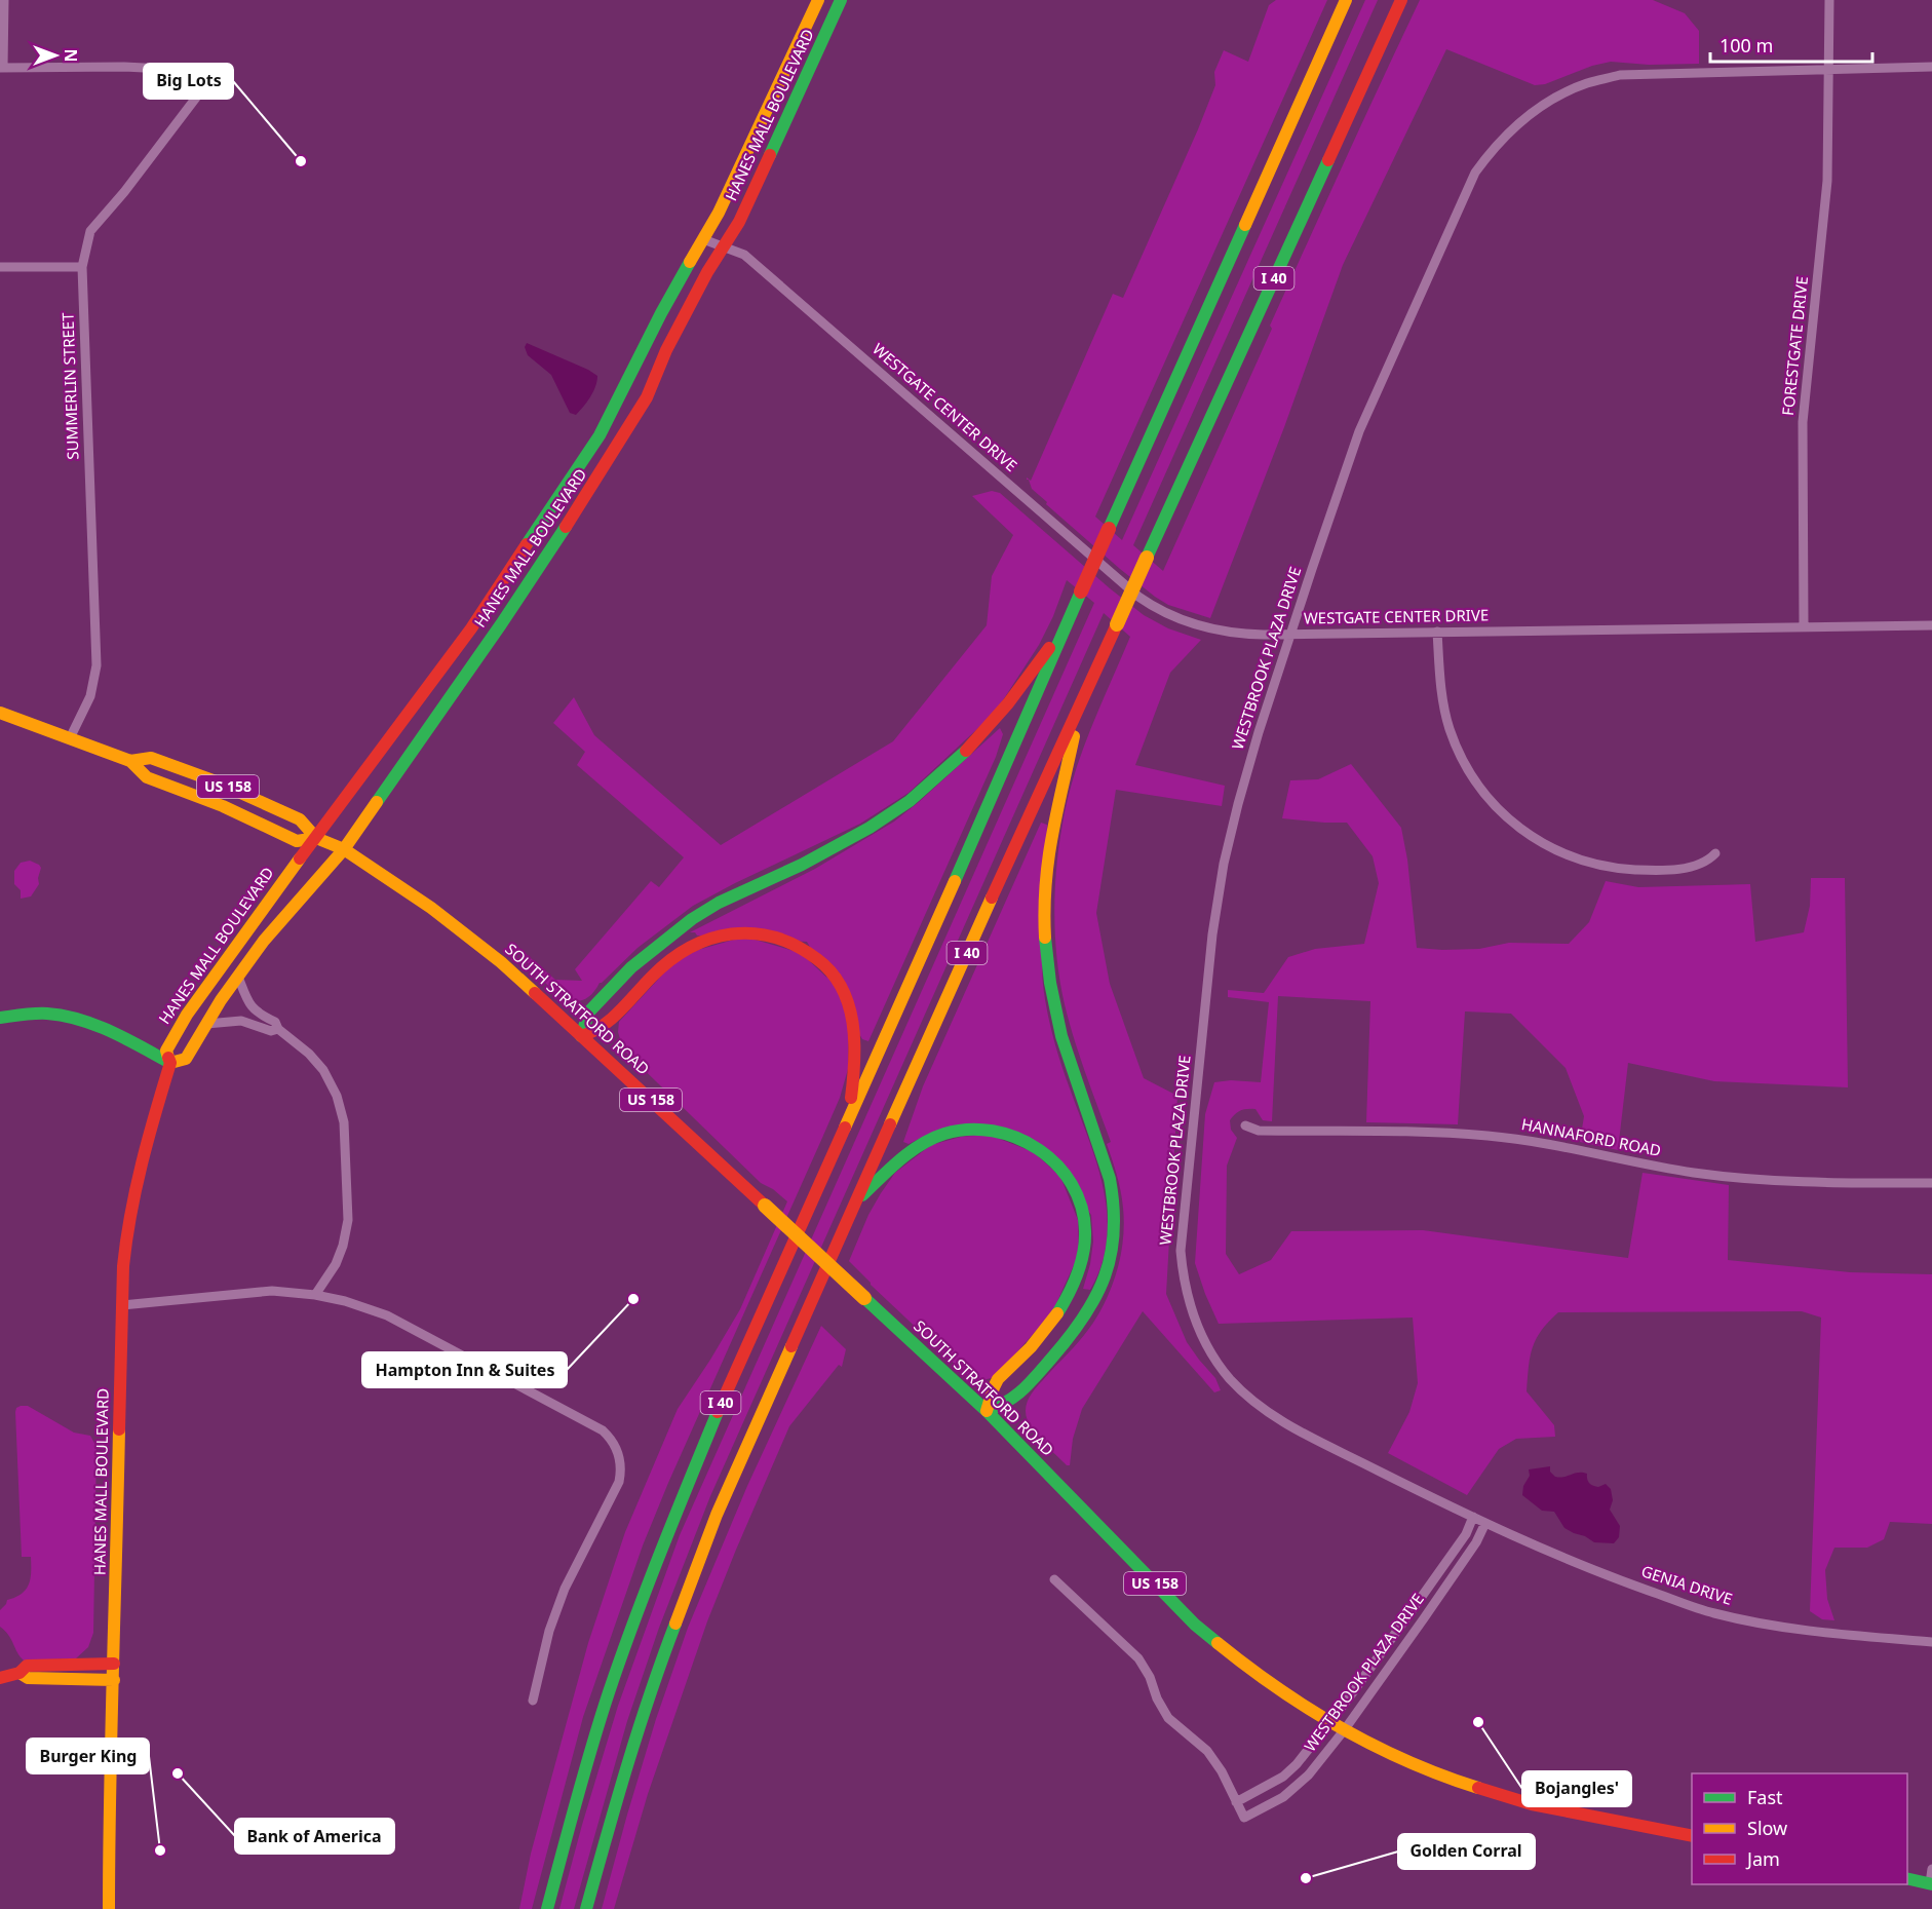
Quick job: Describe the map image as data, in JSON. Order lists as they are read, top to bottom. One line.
{"streets":{"main road":["HANES MALL BOULEVARD","I 40","US 158","SOUTH STRATFORD ROAD"],"street":["FORESTGATE DRIVE","SUMMERLIN STREET","WESTGATE CENTER DRIVE","WESTBROOK PLAZA DRIVE","HANNAFORD ROAD","GENIA DRIVE"]},"crossings":[["HANES MALL BOULEVARD","WESTGATE CENTER DRIVE"],["HANES MALL BOULEVARD","SOUTH STRATFORD ROAD"],["FORESTGATE DRIVE","WESTGATE CENTER DRIVE"],["FORESTGATE DRIVE","WESTBROOK PLAZA DRIVE"],["SUMMERLIN STREET","SOUTH STRATFORD ROAD"],["WESTGATE CENTER DRIVE","WESTBROOK PLAZA DRIVE"],["WESTBROOK PLAZA DRIVE","SOUTH STRATFORD ROAD"],["WESTBROOK PLAZA DRIVE","GENIA DRIVE"]],"places":["Big Lots","Hampton Inn & Suites","Bojangles'","Bank of America","Burger King","Golden Corral"],"legend":["Fast","Slow","Jam"],"scale_bar":"100 m","north":"right"}
